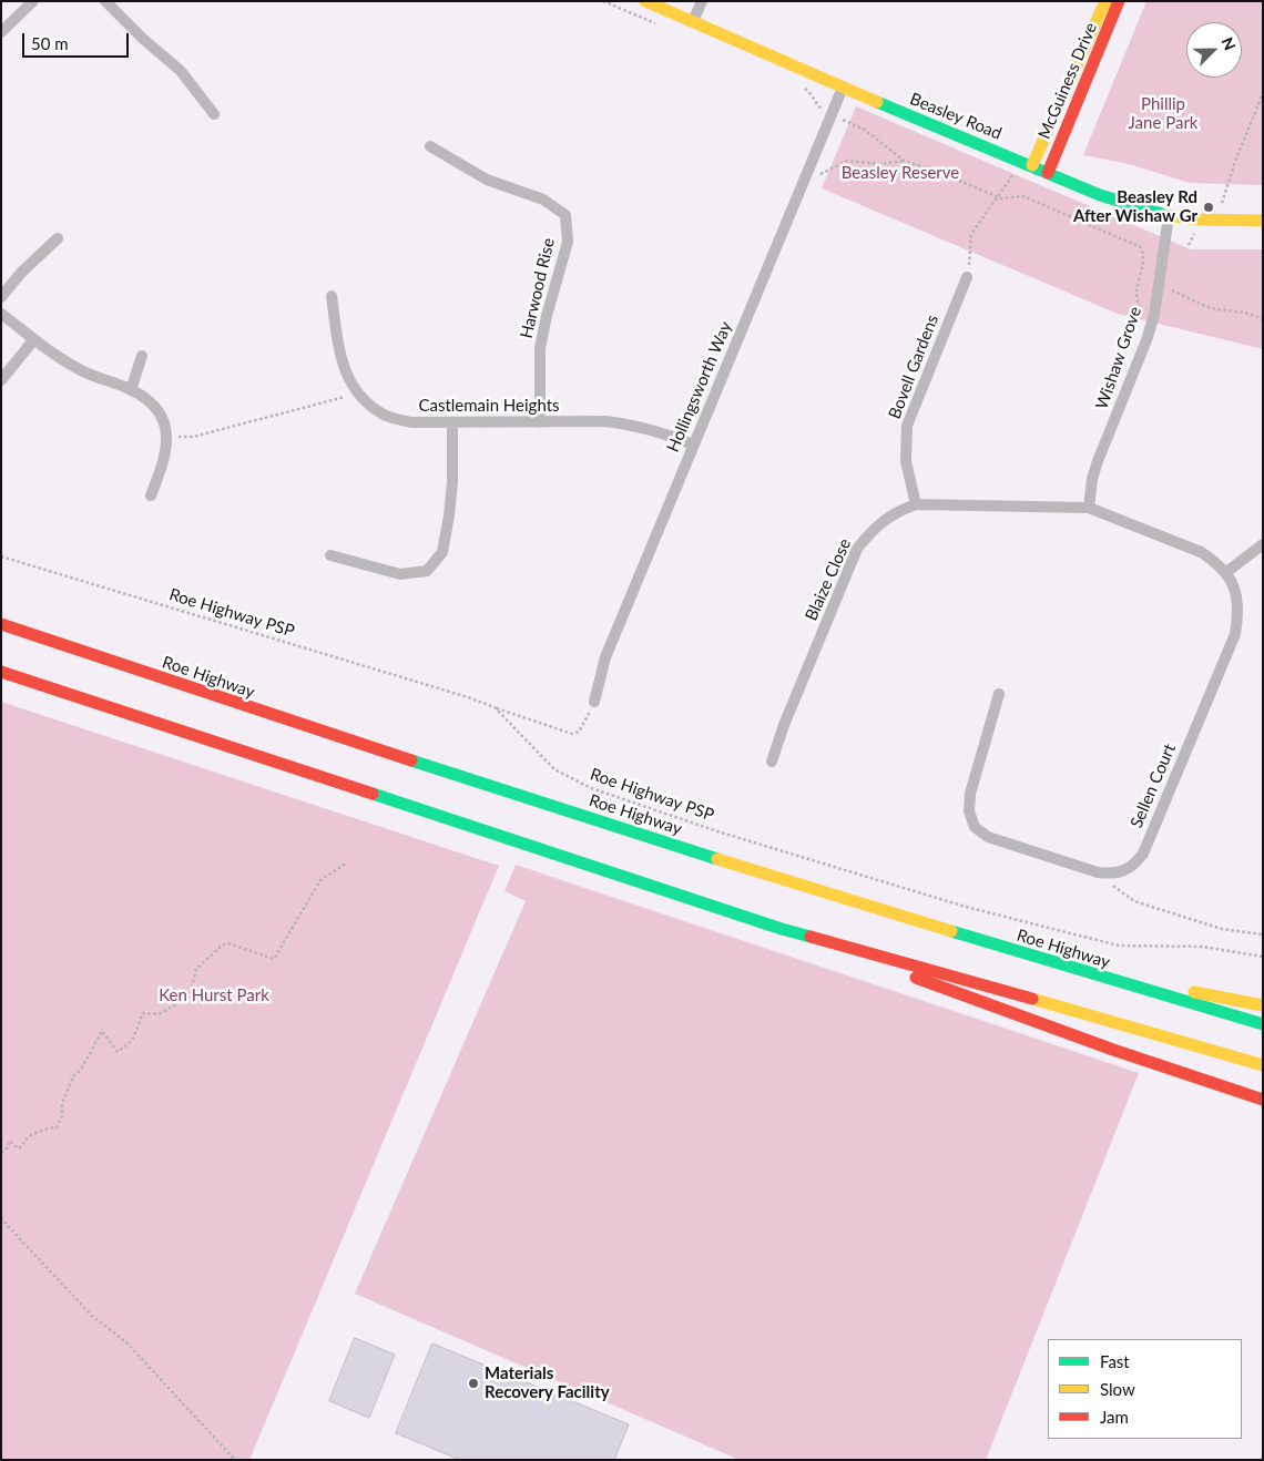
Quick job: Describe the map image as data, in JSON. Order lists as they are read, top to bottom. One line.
{"streets":{"main road":["McGuiness Drive","Beasley Road","Roe Highway"],"street":["Harwood Rise","Wishaw Grove","Bovell Gardens","Hollingsworth Way","Castlemain Heights","Blaize Close","Sellen Court"],"path":["Roe Highway PSP"]},"crossings":[["McGuiness Drive","Beasley Road"],["Beasley Road","Wishaw Grove"],["Beasley Road","Hollingsworth Way"],["Harwood Rise","Castlemain Heights"],["Wishaw Grove","Blaize Close"],["Wishaw Grove","Sellen Court"],["Bovell Gardens","Blaize Close"],["Hollingsworth Way","Castlemain Heights"],["Blaize Close","Sellen Court"]],"parks":["Phillip Jane Park","Beasley Reserve","Ken Hurst Park"],"places":["Beasley Rd After Wishaw Gr","Materials Recovery Facility"],"legend":["Fast","Slow","Jam"],"scale_bar":"50 m","north":"top right"}
